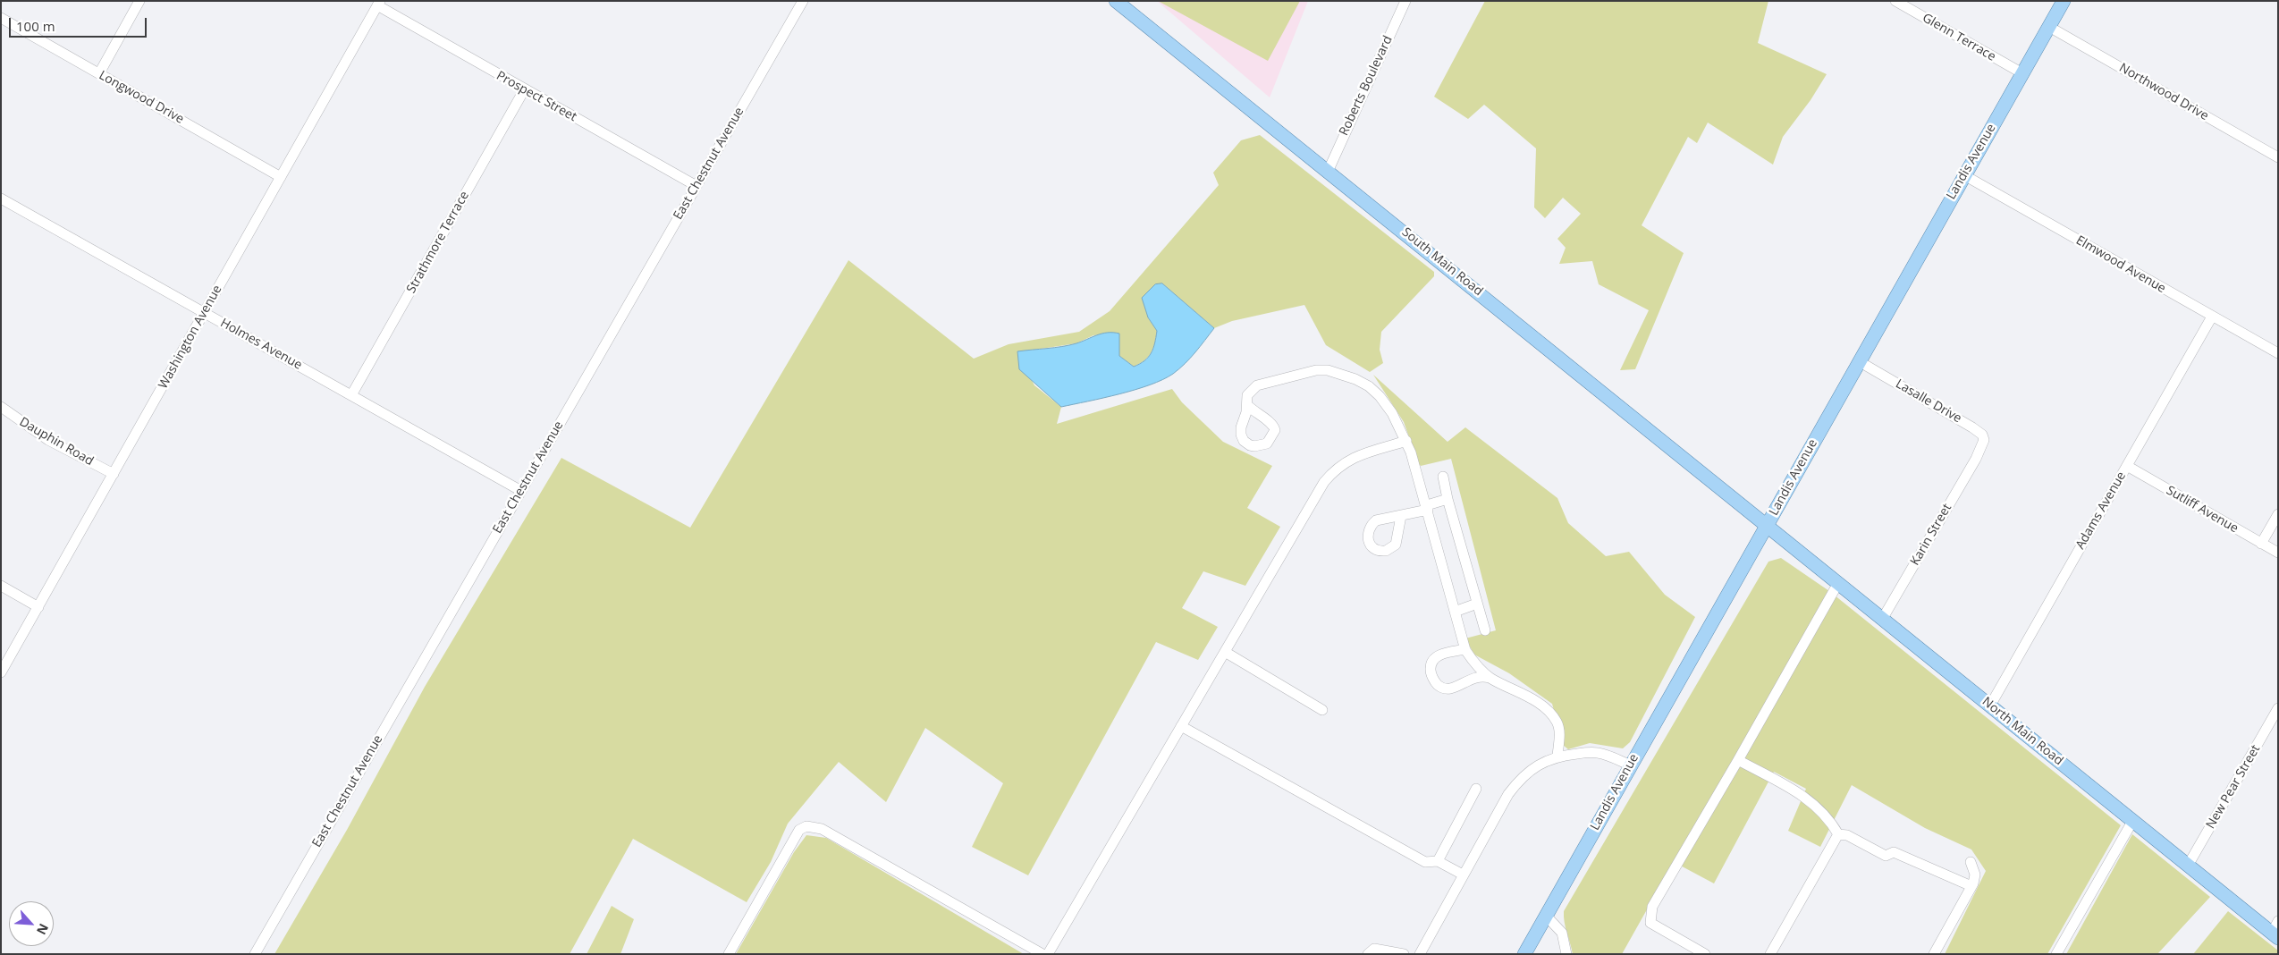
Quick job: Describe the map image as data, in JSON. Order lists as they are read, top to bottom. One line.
{"streets":{"main road":["Landis Avenue","South Main Road","North Main Road"],"street":["Glenn Terrace","Roberts Boulevard","Northwood Drive","Prospect Street","Longwood Drive","East Chestnut Avenue","Strathmore Terrace","Elmwood Avenue","Washington Avenue","Holmes Avenue","Lasalle Drive","Dauphin Road","Sutliff Avenue","Adams Avenue","Karin Street","New Pear Street"]},"crossings":[["Glenn Terrace","Landis Avenue"],["Roberts Boulevard","South Main Road"],["Northwood Drive","Landis Avenue"],["Prospect Street","East Chestnut Avenue"],["Prospect Street","Strathmore Terrace"],["Prospect Street","Washington Avenue"],["Longwood Drive","Washington Avenue"],["Landis Avenue","South Main Road"],["Landis Avenue","Elmwood Avenue"],["Landis Avenue","Lasalle Drive"],["Landis Avenue","North Main Road"],["East Chestnut Avenue","Holmes Avenue"],["Strathmore Terrace","Holmes Avenue"],["South Main Road","North Main Road"],["Elmwood Avenue","Adams Avenue"],["Washington Avenue","Holmes Avenue"],["Washington Avenue","Dauphin Road"],["Lasalle Drive","Karin Street"],["Sutliff Avenue","Adams Avenue"],["Adams Avenue","North Main Road"],["Karin Street","North Main Road"],["North Main Road","New Pear Street"]],"scale_bar":"100 m","north":"bottom right"}
